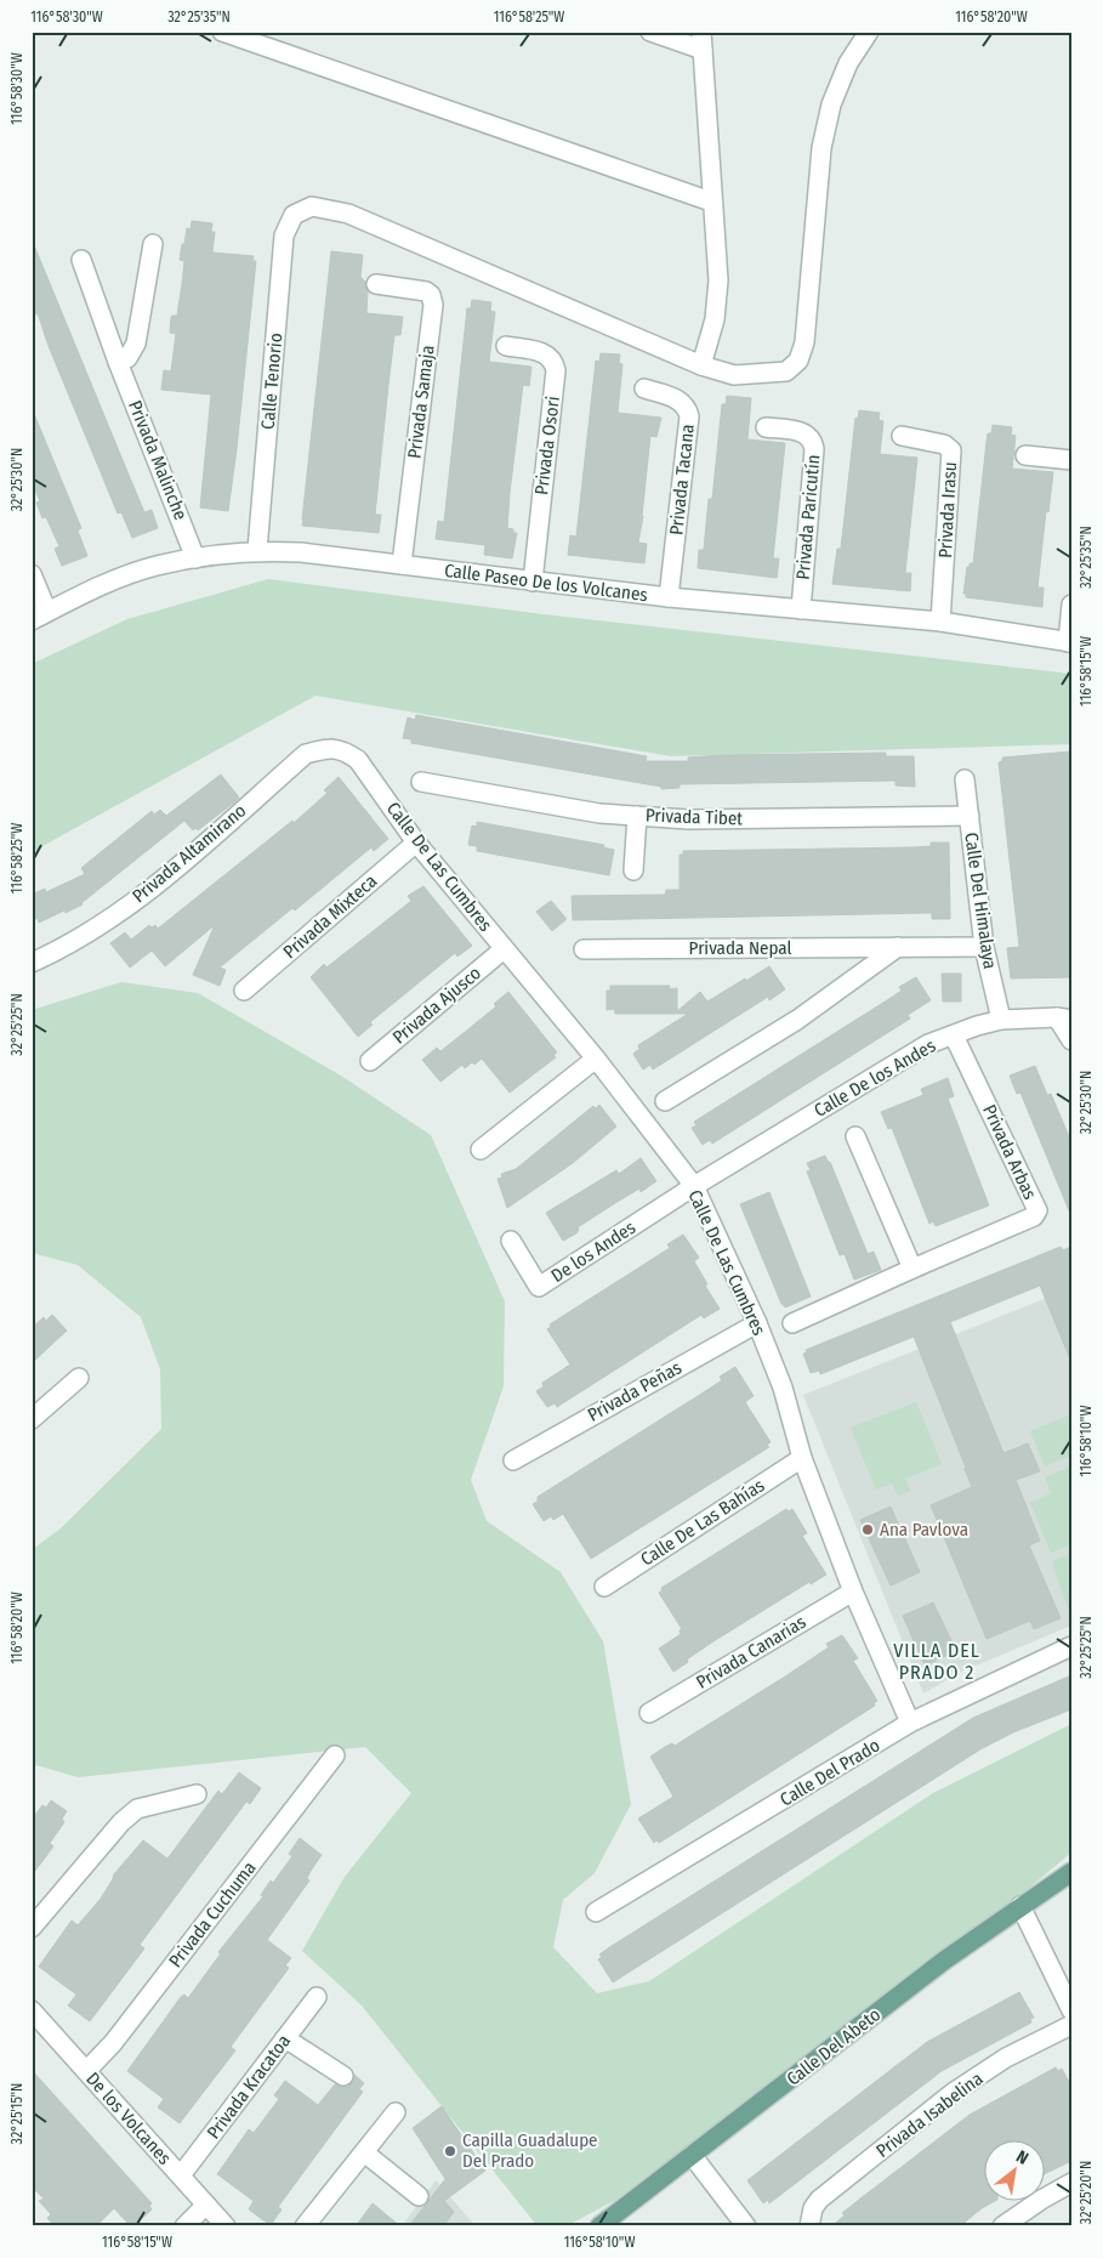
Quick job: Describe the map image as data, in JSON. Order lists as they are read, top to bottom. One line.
{"streets":{"main road":["Calle Del Abeto"],"street":["Calle Tenorio","Privada Samaja","Privada Osori","Privada Malinche","Privada Tacana","Privada Irasu","Privada Paricutín","Calle Paseo De los Volcanes","Privada Tibet","Privada Altamirano","Calle De Las Cumbres","Calle Del Himalaya","Privada Mixteca","Privada Nepal","Privada Ajusco","Calle De los Andes","Privada Arbas","De los Andes","Privada Peñas","Calle De Las Bahías","Privada Canarias","Calle Del Prado","Privada Cuchuma","Privada Kracatoa","Privada Isabelina","De los Volcanes"]},"crossings":[["Calle Tenorio","Calle Paseo De los Volcanes"],["Privada Samaja","Calle Paseo De los Volcanes"],["Privada Osori","Calle Paseo De los Volcanes"],["Privada Malinche","Calle Paseo De los Volcanes"],["Privada Tacana","Calle Paseo De los Volcanes"],["Privada Irasu","Calle Paseo De los Volcanes"],["Privada Paricutín","Calle Paseo De los Volcanes"],["Privada Tibet","Calle Del Himalaya"],["Privada Altamirano","Calle De Las Cumbres"],["Calle De Las Cumbres","Privada Mixteca"],["Calle De Las Cumbres","Privada Ajusco"],["Calle De Las Cumbres","Calle De los Andes"],["Calle De Las Cumbres","De los Andes"],["Calle De Las Cumbres","Privada Peñas"],["Calle De Las Cumbres","Calle De Las Bahías"],["Calle De Las Cumbres","Privada Canarias"],["Calle De Las Cumbres","Calle Del Prado"],["Calle Del Himalaya","Privada Nepal"],["Calle Del Himalaya","Calle De los Andes"],["Calle De los Andes","Privada Arbas"],["Calle De los Andes","De los Andes"],["Privada Cuchuma","De los Volcanes"],["Privada Kracatoa","De los Volcanes"]],"districts":["VILLA DEL PRADO 2"],"places":["Ana Pavlova","Capilla Guadalupe Del Prado"],"north":"top right","coordinates":["116°58'30\"W","32°25'35\"N","116°58'25\"W","116°58'20\"W","32°25'30\"N","116°58'15\"W","32°25'25\"N","116°58'10\"W","32°25'15\"N","32°25'20\"N"]}
